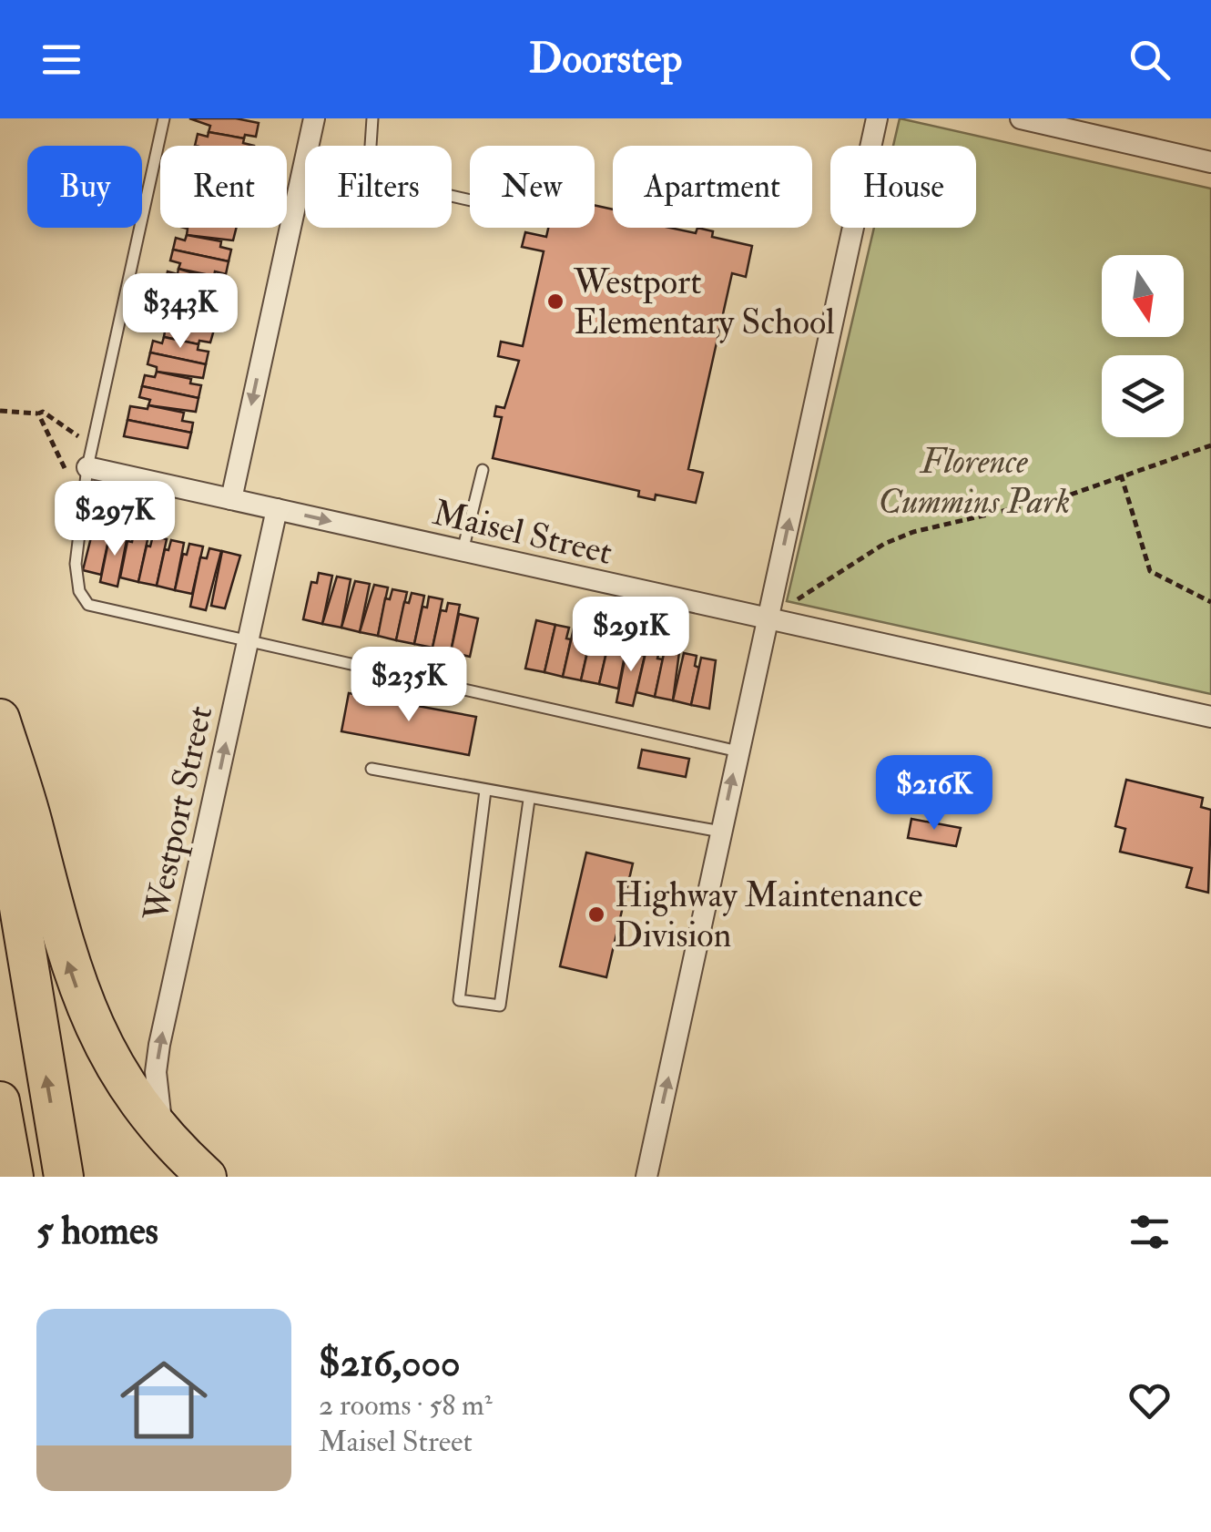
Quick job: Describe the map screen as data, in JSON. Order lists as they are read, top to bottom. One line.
{"streets":{"street":["Maisel Street","Westport Street"]},"crossings":[["Maisel Street","Westport Street"]],"one_way":["Westport Street"],"parks":["Florence Cummins Park"],"places":["Westport Elementary School","Highway Maintenance Division"],"north":"bottom","page":{"header":"Doorstep","chip":["Buy","Rent","Filters","New","Apartment","House"],"price":["$343K","$297K","$291K","$235K","$216K"],"heading":"5 homes","list":[{"name":"$216,000","note":"2 rooms · 58 m² · Maisel Street"}]}}
